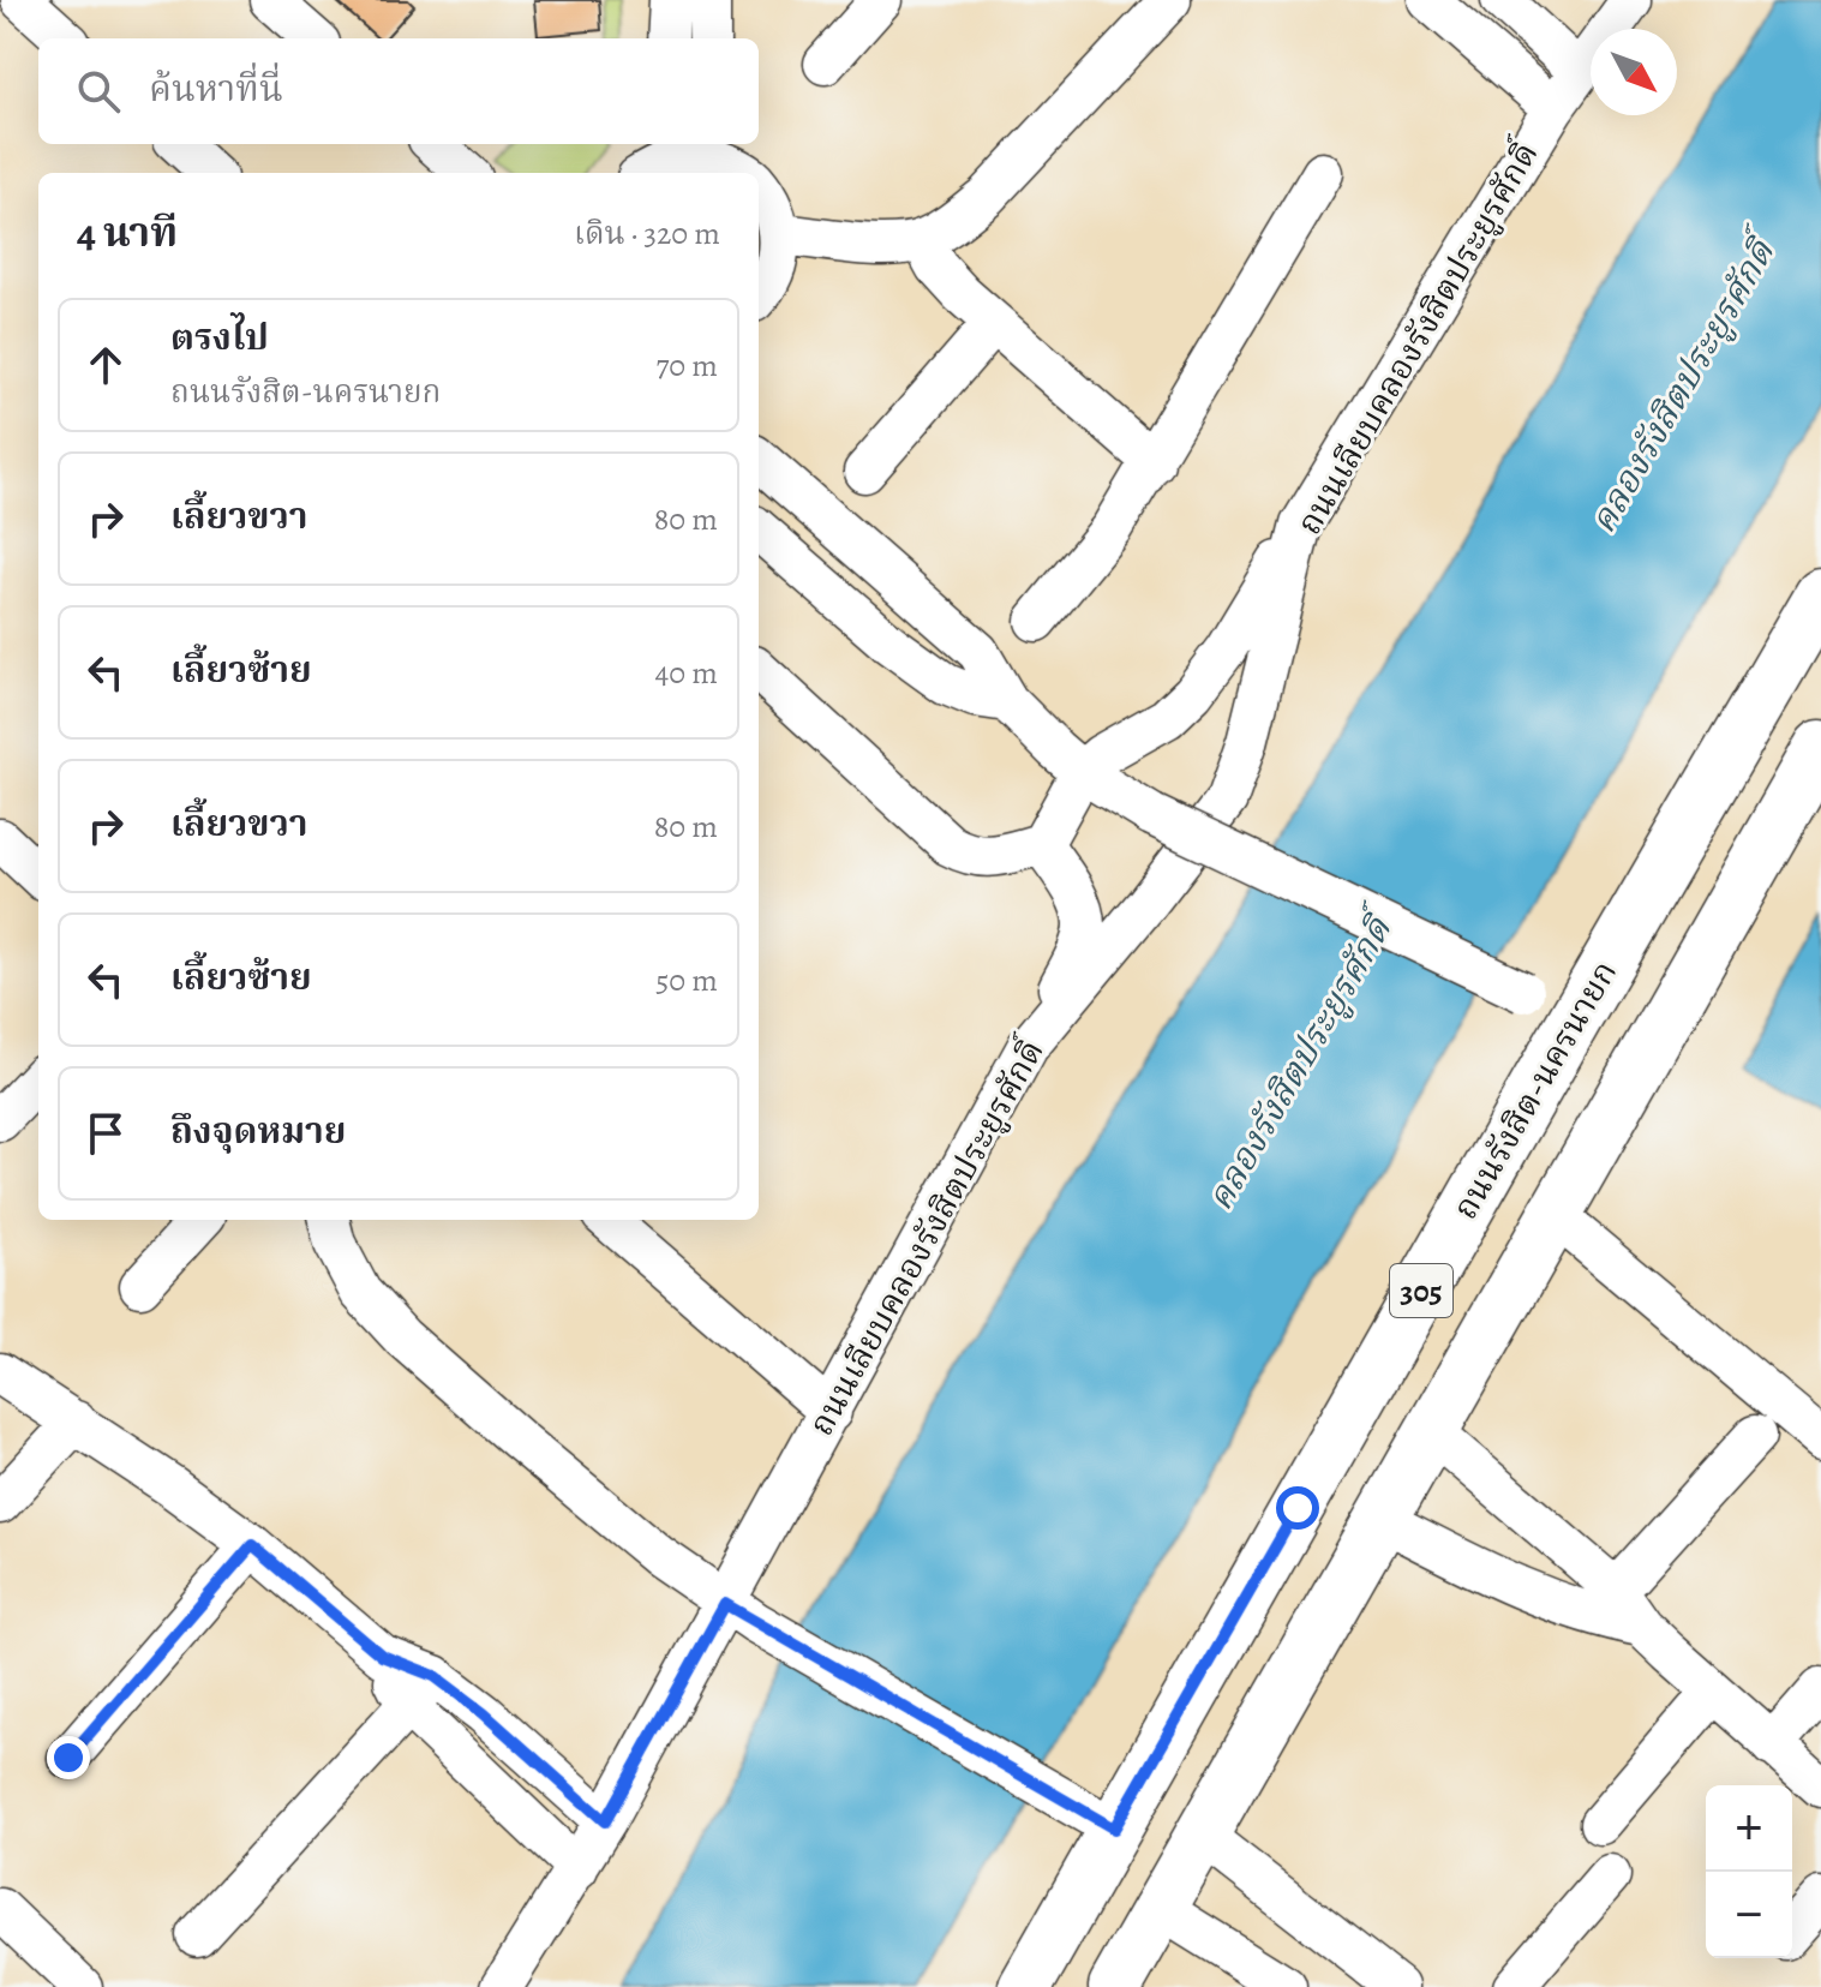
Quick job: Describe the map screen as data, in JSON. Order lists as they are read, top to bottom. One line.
{"streets":{"main road":["ถนนรังสิต-นครนายก","305"],"street":["ถนนเลียบคลองรังสิตประยูรศักดิ์"]},"water":["คลองรังสิตประยูรศักดิ์"],"north":"bottom right","page":{"search":"ค้นหาที่นี่","heading":["4 นาที","เดิน · 320 m"],"list":[["ตรงไป","ถนนรังสิต-นครนายก","70 m"],["เลี้ยวขวา","80 m"],["เลี้ยวซ้าย","40 m"],["เลี้ยวขวา","80 m"],["เลี้ยวซ้าย","50 m"],"ถึงจุดหมาย"],"map_buttons":["+","−"]}}
